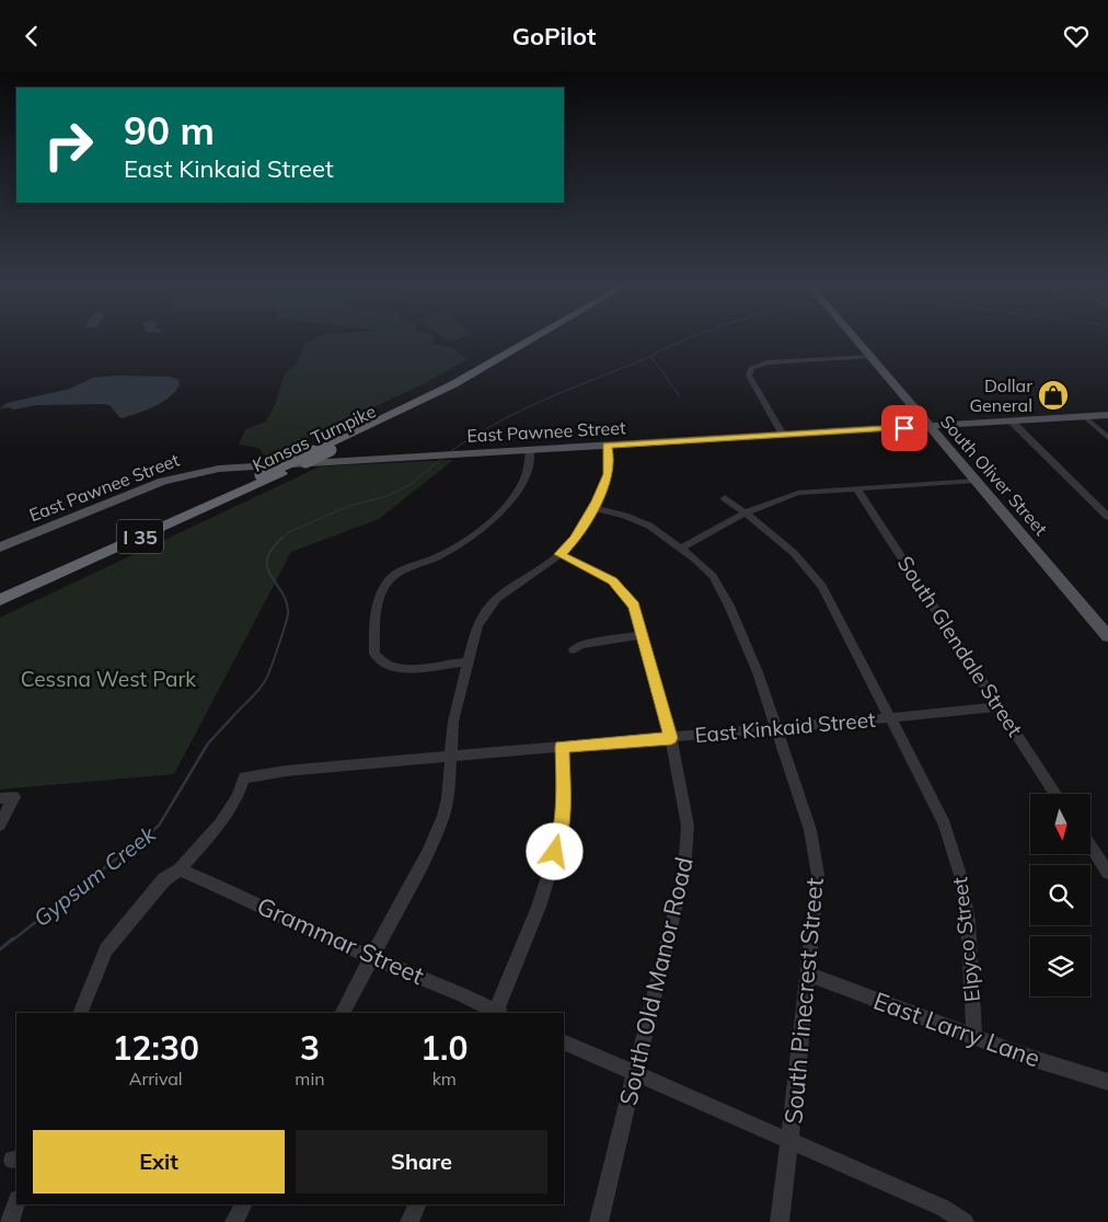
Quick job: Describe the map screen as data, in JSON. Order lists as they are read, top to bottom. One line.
{"streets":{"highway":["Kansas Turnpike","I 35"],"main road":["East Pawnee Street","South Oliver Street"],"street":["South Glendale Street","East Kinkaid Street","Elpyco Street","Grammar Street","South Old Manor Road","South Pinecrest Street","East Larry Lane"]},"crossings":[["East Pawnee Street","South Oliver Street"],["South Glendale Street","East Kinkaid Street"],["East Kinkaid Street","Elpyco Street"],["East Kinkaid Street","Grammar Street"],["East Kinkaid Street","South Old Manor Road"],["East Kinkaid Street","South Pinecrest Street"],["Elpyco Street","East Larry Lane"],["South Pinecrest Street","East Larry Lane"]],"water":["Gypsum Creek"],"parks":["Cessna West Park"],"places":{"shop":["Dollar General"]},"north":"bottom","page":{"header":"GoPilot","turn":["90 m","East Kinkaid Street"],"eta":["12:30","Arrival","3","min","1.0","km"],"buttons":["Exit","Share"]}}
